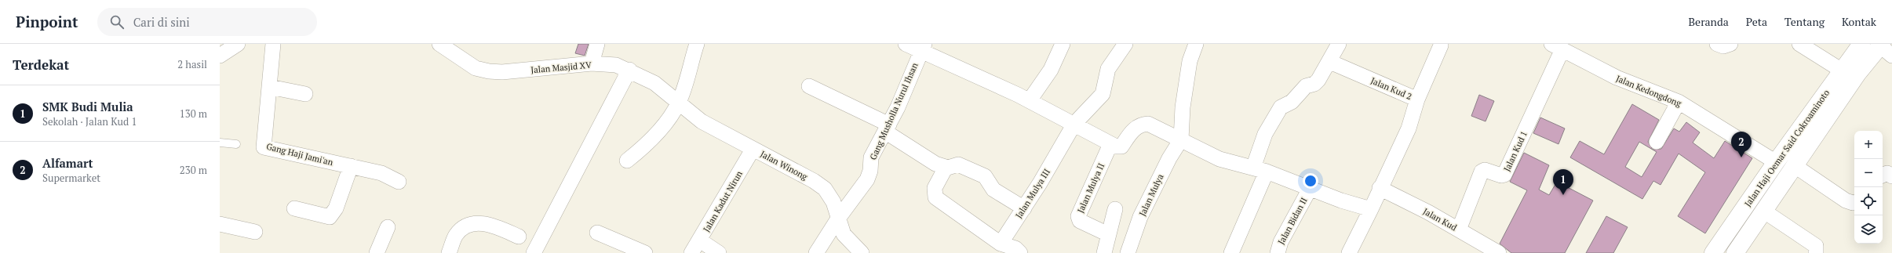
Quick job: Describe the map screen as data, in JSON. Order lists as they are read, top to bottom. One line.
{"streets":{"main road":["Jalan Haji Oemar Said Cokroaminoto"],"street":["Jalan Masjid XV","Jalan Kud 2","Jalan Kedongdong","Gang Musholla Nurul Ihsan","Jalan Kud 1","Gang Haji Jami'an","Jalan Winong","Jalan Mulya II","Jalan Mulya III","Jalan Mulya","Jalan Kadut Nirun","Jalan Kud","Jalan Bidan II"]},"crossings":[["Jalan Masjid XV","Jalan Winong"],["Jalan Kud 2","Jalan Kud"],["Jalan Kedongdong","Jalan Haji Oemar Said Cokroaminoto"],["Jalan Kedongdong","Jalan Kud 1"],["Gang Musholla Nurul Ihsan","Jalan Winong"],["Jalan Kud 1","Jalan Kud"],["Jalan Winong","Jalan Kadut Nirun"]],"page":{"header":"Pinpoint","search":"Cari di sini","nav":["Beranda","Peta","Tentang","Kontak"],"heading":["Terdekat","2 hasil"],"list":[{"mark":"1","name":"SMK Budi Mulia","note":"Sekolah · Jalan Kud 1","value":"130 m"},{"mark":"2","name":"Alfamart","note":"Supermarket","value":"230 m"}],"map_buttons":["+","−"],"pins":["2","1"]}}
